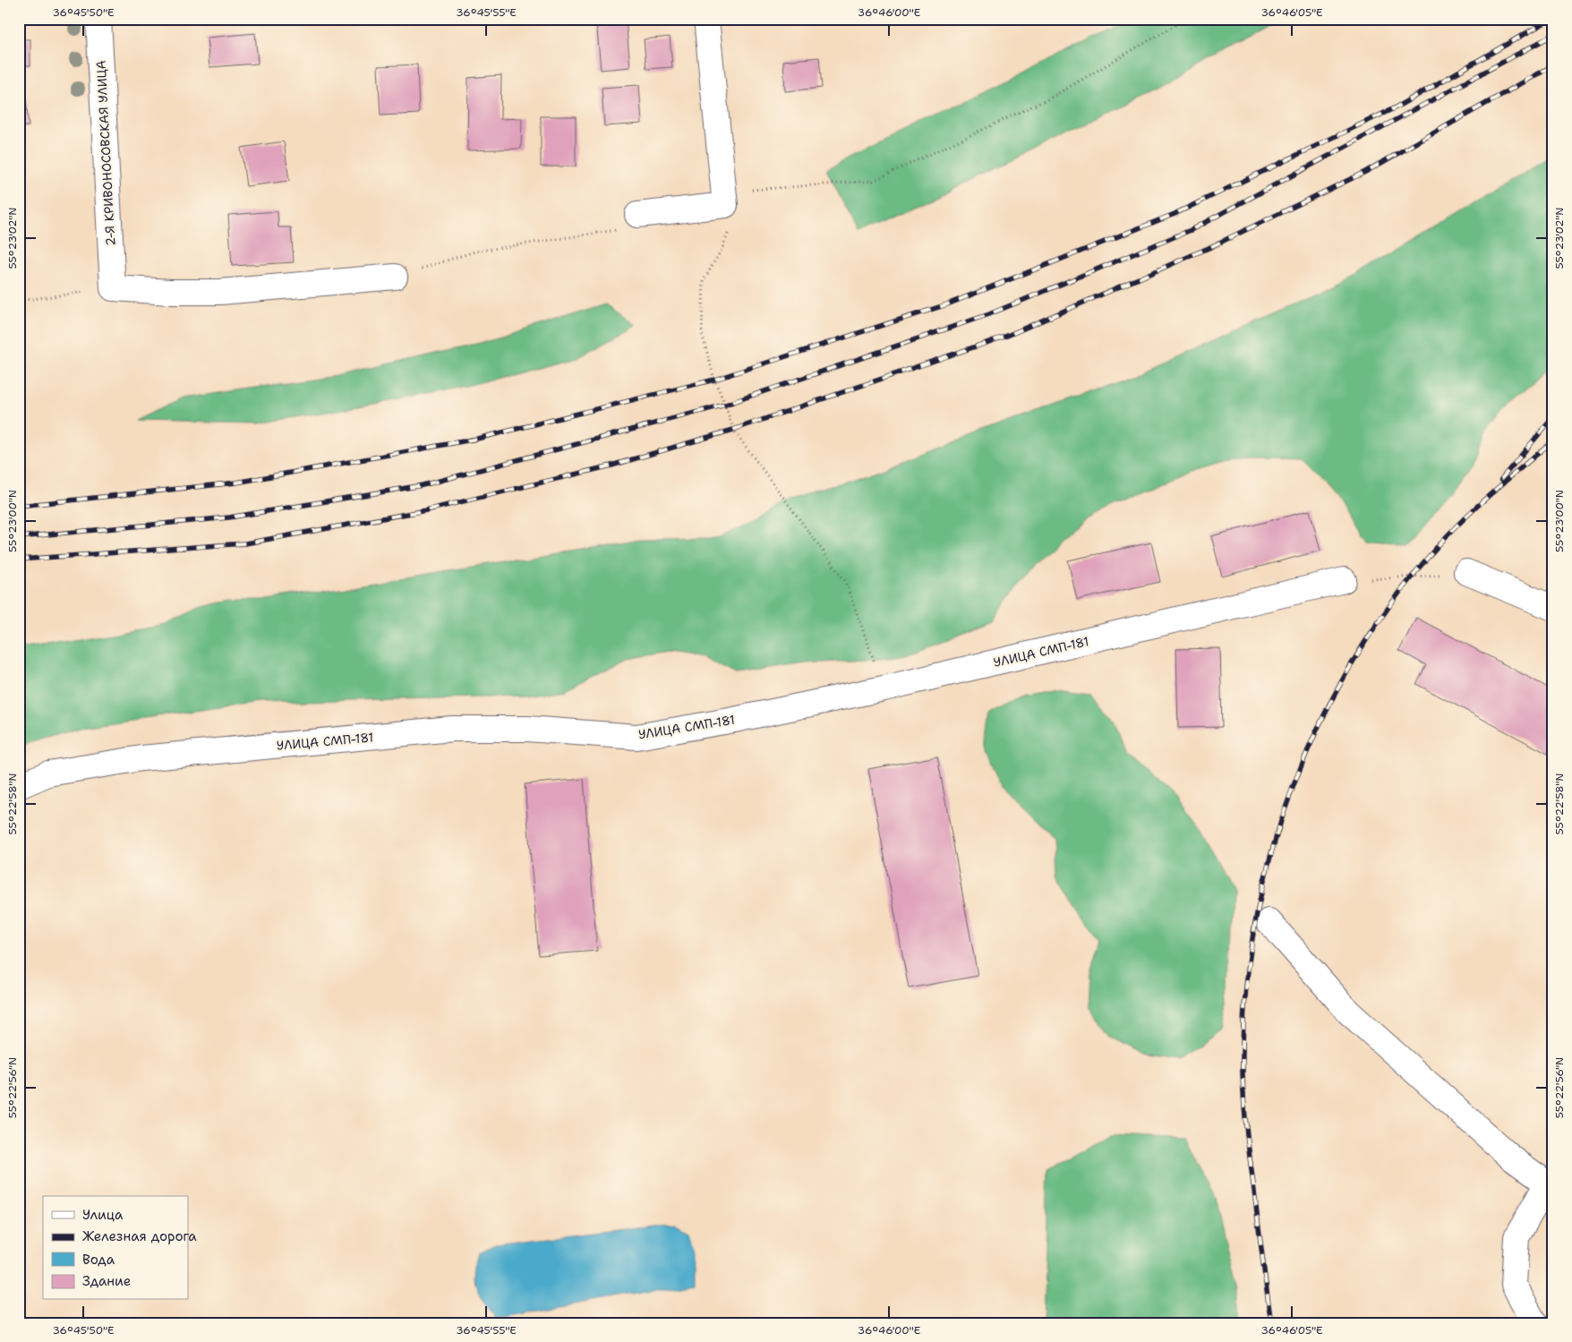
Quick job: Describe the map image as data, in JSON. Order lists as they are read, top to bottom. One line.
{"streets":{"street":["2-Я КРИВОНОСОВСКАЯ УЛИЦА","УЛИЦА СМП-181"]},"legend":["Улица","Железная дорога","Вода","Здание"],"coordinates":["36°45'50\"E","36°45'55\"E","36°46'00\"E","36°46'05\"E","55°23'02\"N","55°23'00\"N","55°22'58\"N","55°22'56\"N"]}
